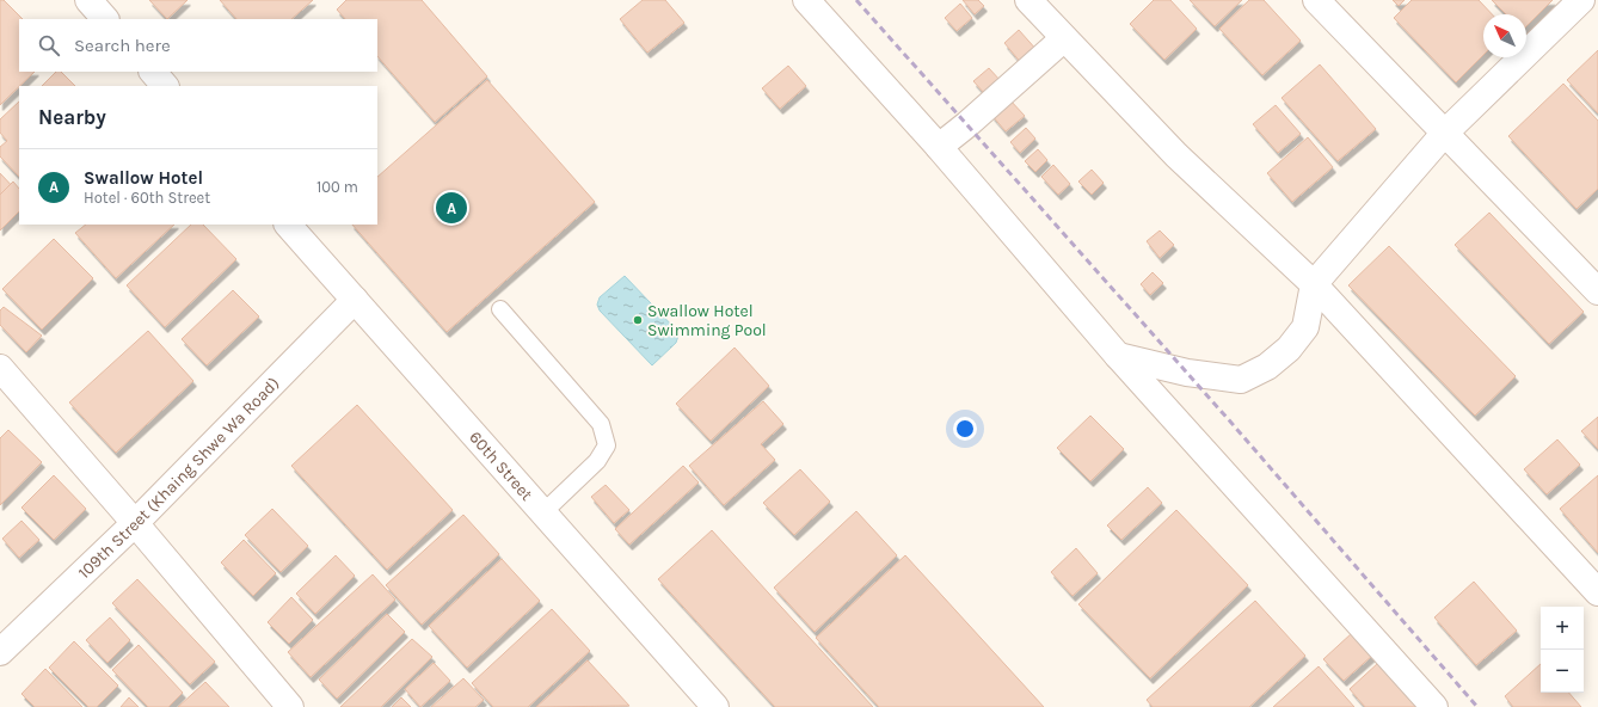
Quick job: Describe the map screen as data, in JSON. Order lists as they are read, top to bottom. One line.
{"streets":{"street":["60th Street","109th Street (Khaing Shwe Wa Road)"]},"crossings":[["60th Street","109th Street (Khaing Shwe Wa Road)"]],"places":["Swallow Hotel Swimming Pool"],"north":"top left","page":{"search":"Search here","heading":"Nearby","list":[{"mark":"A","name":"Swallow Hotel","note":"Hotel · 60th Street","value":"100 m"}],"pins":"A","map_buttons":["+","−"]}}
